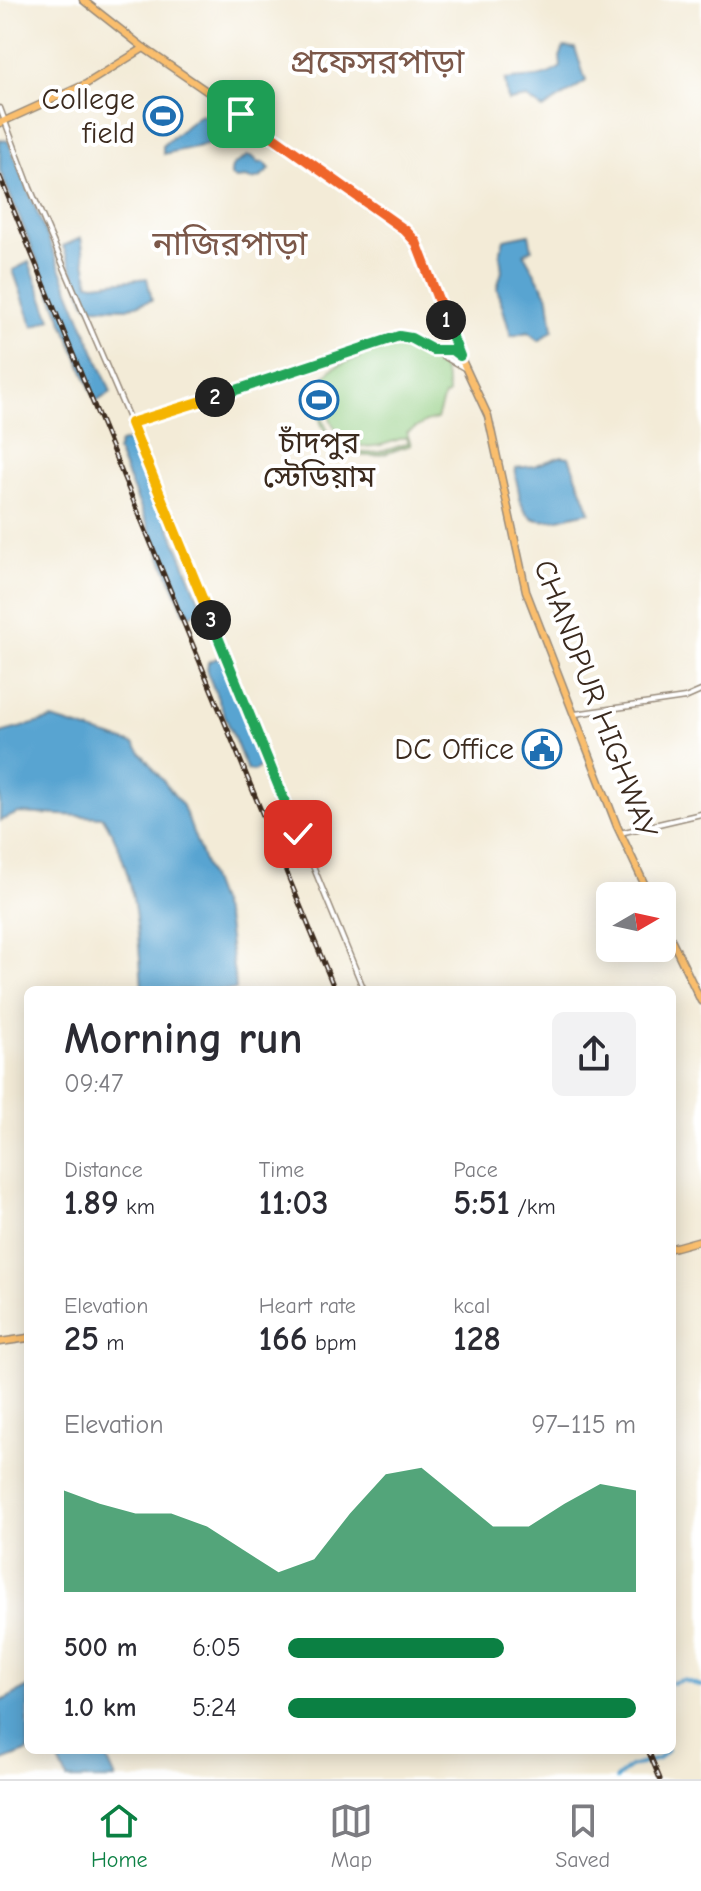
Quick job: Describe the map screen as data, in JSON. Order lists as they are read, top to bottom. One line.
{"streets":{"main road":["CHANDPUR HIGHWAY"]},"districts":["প্রফেসরপাড়া","নাজিরপাড়া"],"places":{"sports":["College field","চাঁদপুর স্টেডিয়াম"],"public building":["DC Office"]},"north":"right","page":{"pins":["1","2","3"],"heading":["Morning run","09:47"],"stats":[["Distance","1.89 km"],["Time","11:03"],["Pace","5:51 /km"],["Elevation","25 m"],["Heart rate","166 bpm"],["kcal","128"]],"chart":["Elevation","97–115 m"],"list":[{"name":"500 m","note":"6:05"},{"name":"1.0 km","note":"5:24"}],"tabs":["Home","Map","Saved"]}}
